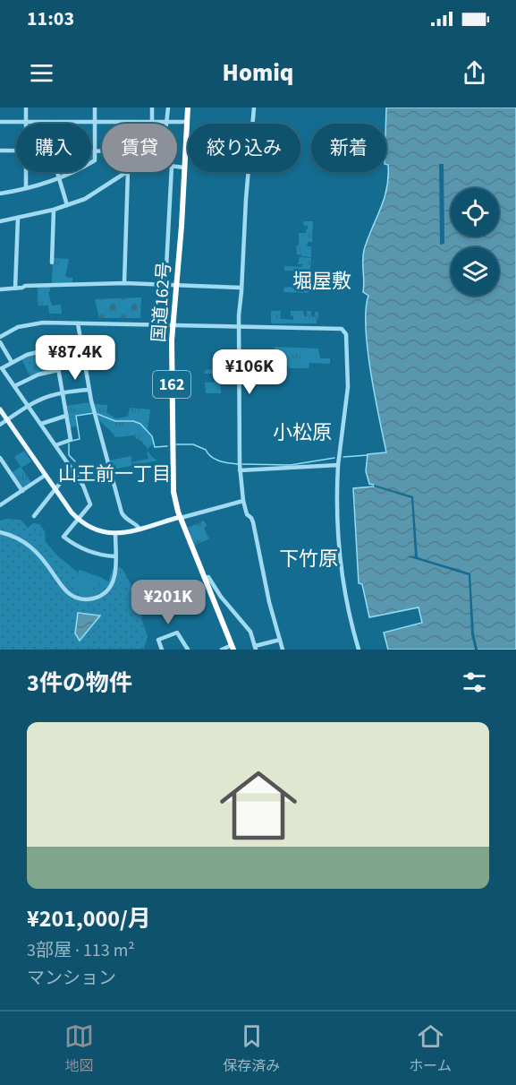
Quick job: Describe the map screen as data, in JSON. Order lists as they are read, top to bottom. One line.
{"streets":{"highway":["国道162号","162"]},"districts":["堀屋敷","小松原","山王前一丁目","下竹原"],"page":{"status":"11:03","header":"Homiq","chip":["購入","賃貸","絞り込み","新着"],"price":["¥87.4K","¥106K","¥201K"],"heading":"3件の物件","list":[{"name":"¥201,000/月","note":"3部屋 · 113 m² · マンション"}],"tabs":["地図","保存済み","ホーム"]}}
